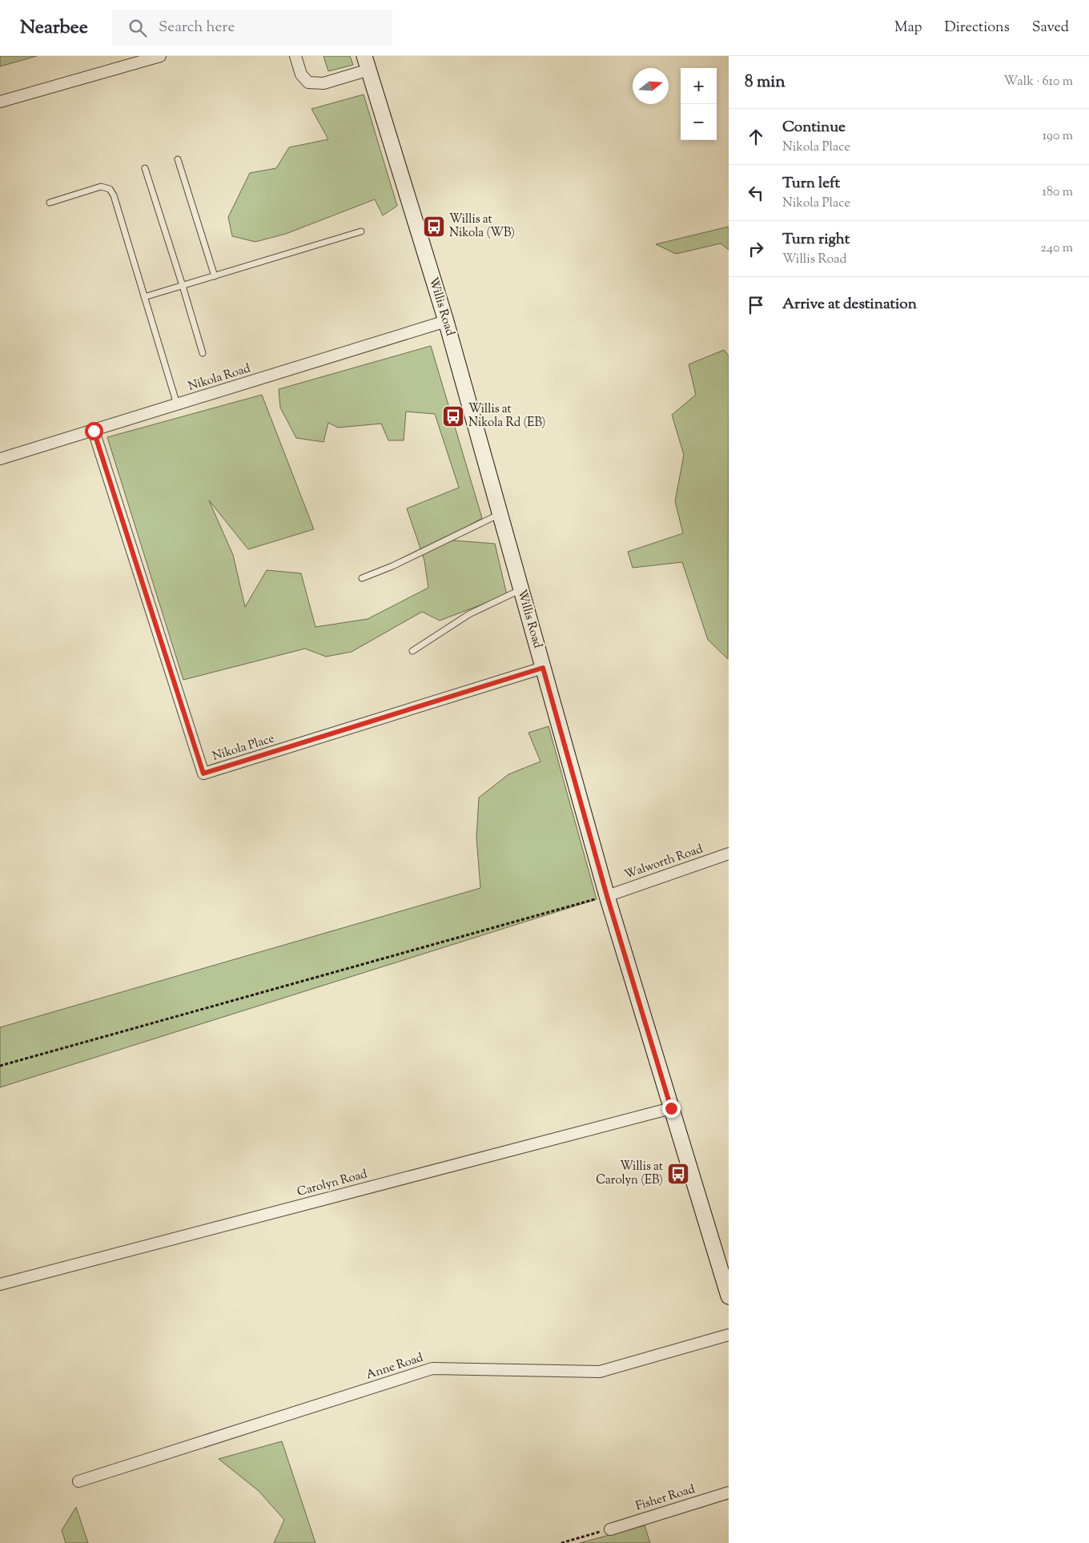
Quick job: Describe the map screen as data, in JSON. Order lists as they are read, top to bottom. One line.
{"streets":{"street":["Willis Road","Nikola Road","Nikola Place","Walworth Road","Carolyn Road","Anne Road","Fisher Road"]},"crossings":[["Willis Road","Nikola Road"],["Willis Road","Nikola Place"],["Willis Road","Walworth Road"],["Willis Road","Carolyn Road"],["Nikola Road","Nikola Place"]],"places":{"bus stop":["Willis at Nikola (WB)","Willis at Nikola Rd (EB)","Willis at Carolyn (EB)"]},"north":"right","page":{"header":"Nearbee","search":"Search here","nav":["Map","Directions","Saved"],"heading":["8 min","Walk · 610 m"],"map_buttons":["+","−"],"list":[["Continue","Nikola Place","190 m"],["Turn left","Nikola Place","180 m"],["Turn right","Willis Road","240 m"],"Arrive at destination"]}}
